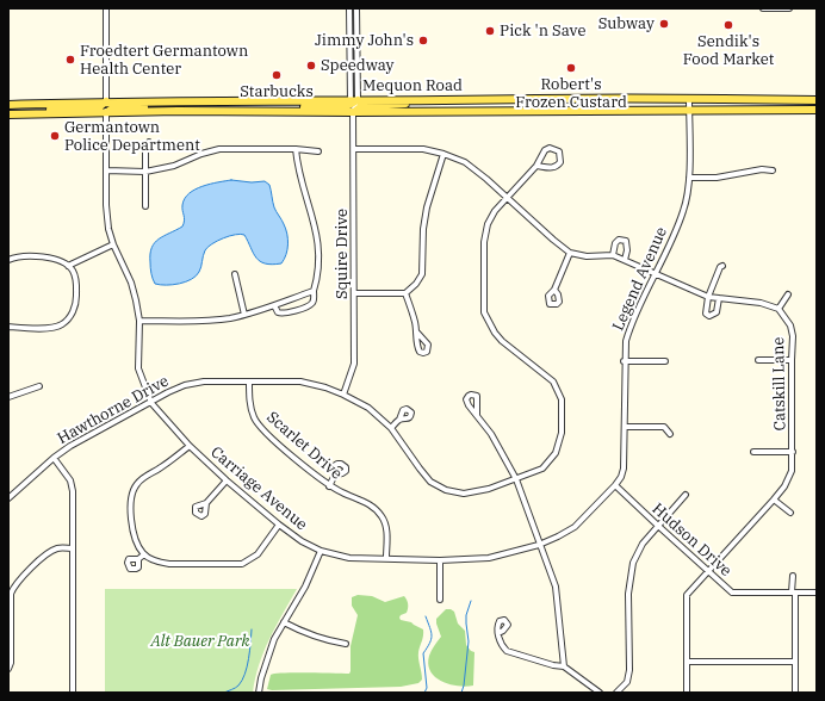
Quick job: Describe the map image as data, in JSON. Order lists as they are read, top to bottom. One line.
{"streets":{"main road":["Mequon Road"],"street":["Squire Drive","Legend Avenue","Catskill Lane","Hawthorne Drive","Scarlet Drive","Carriage Avenue","Hudson Drive"]},"crossings":[["Mequon Road","Squire Drive"],["Mequon Road","Legend Avenue"],["Squire Drive","Hawthorne Drive"],["Legend Avenue","Carriage Avenue"],["Legend Avenue","Hudson Drive"],["Catskill Lane","Hudson Drive"],["Hawthorne Drive","Scarlet Drive"],["Hawthorne Drive","Carriage Avenue"],["Scarlet Drive","Carriage Avenue"]],"parks":["Alt Bauer Park"],"places":["Subway","Sendik's Food Market","Pick 'n Save","Jimmy John's","Froedtert Germantown Health Center","Speedway","Robert's Frozen Custard","Starbucks","Germantown Police Department"]}
